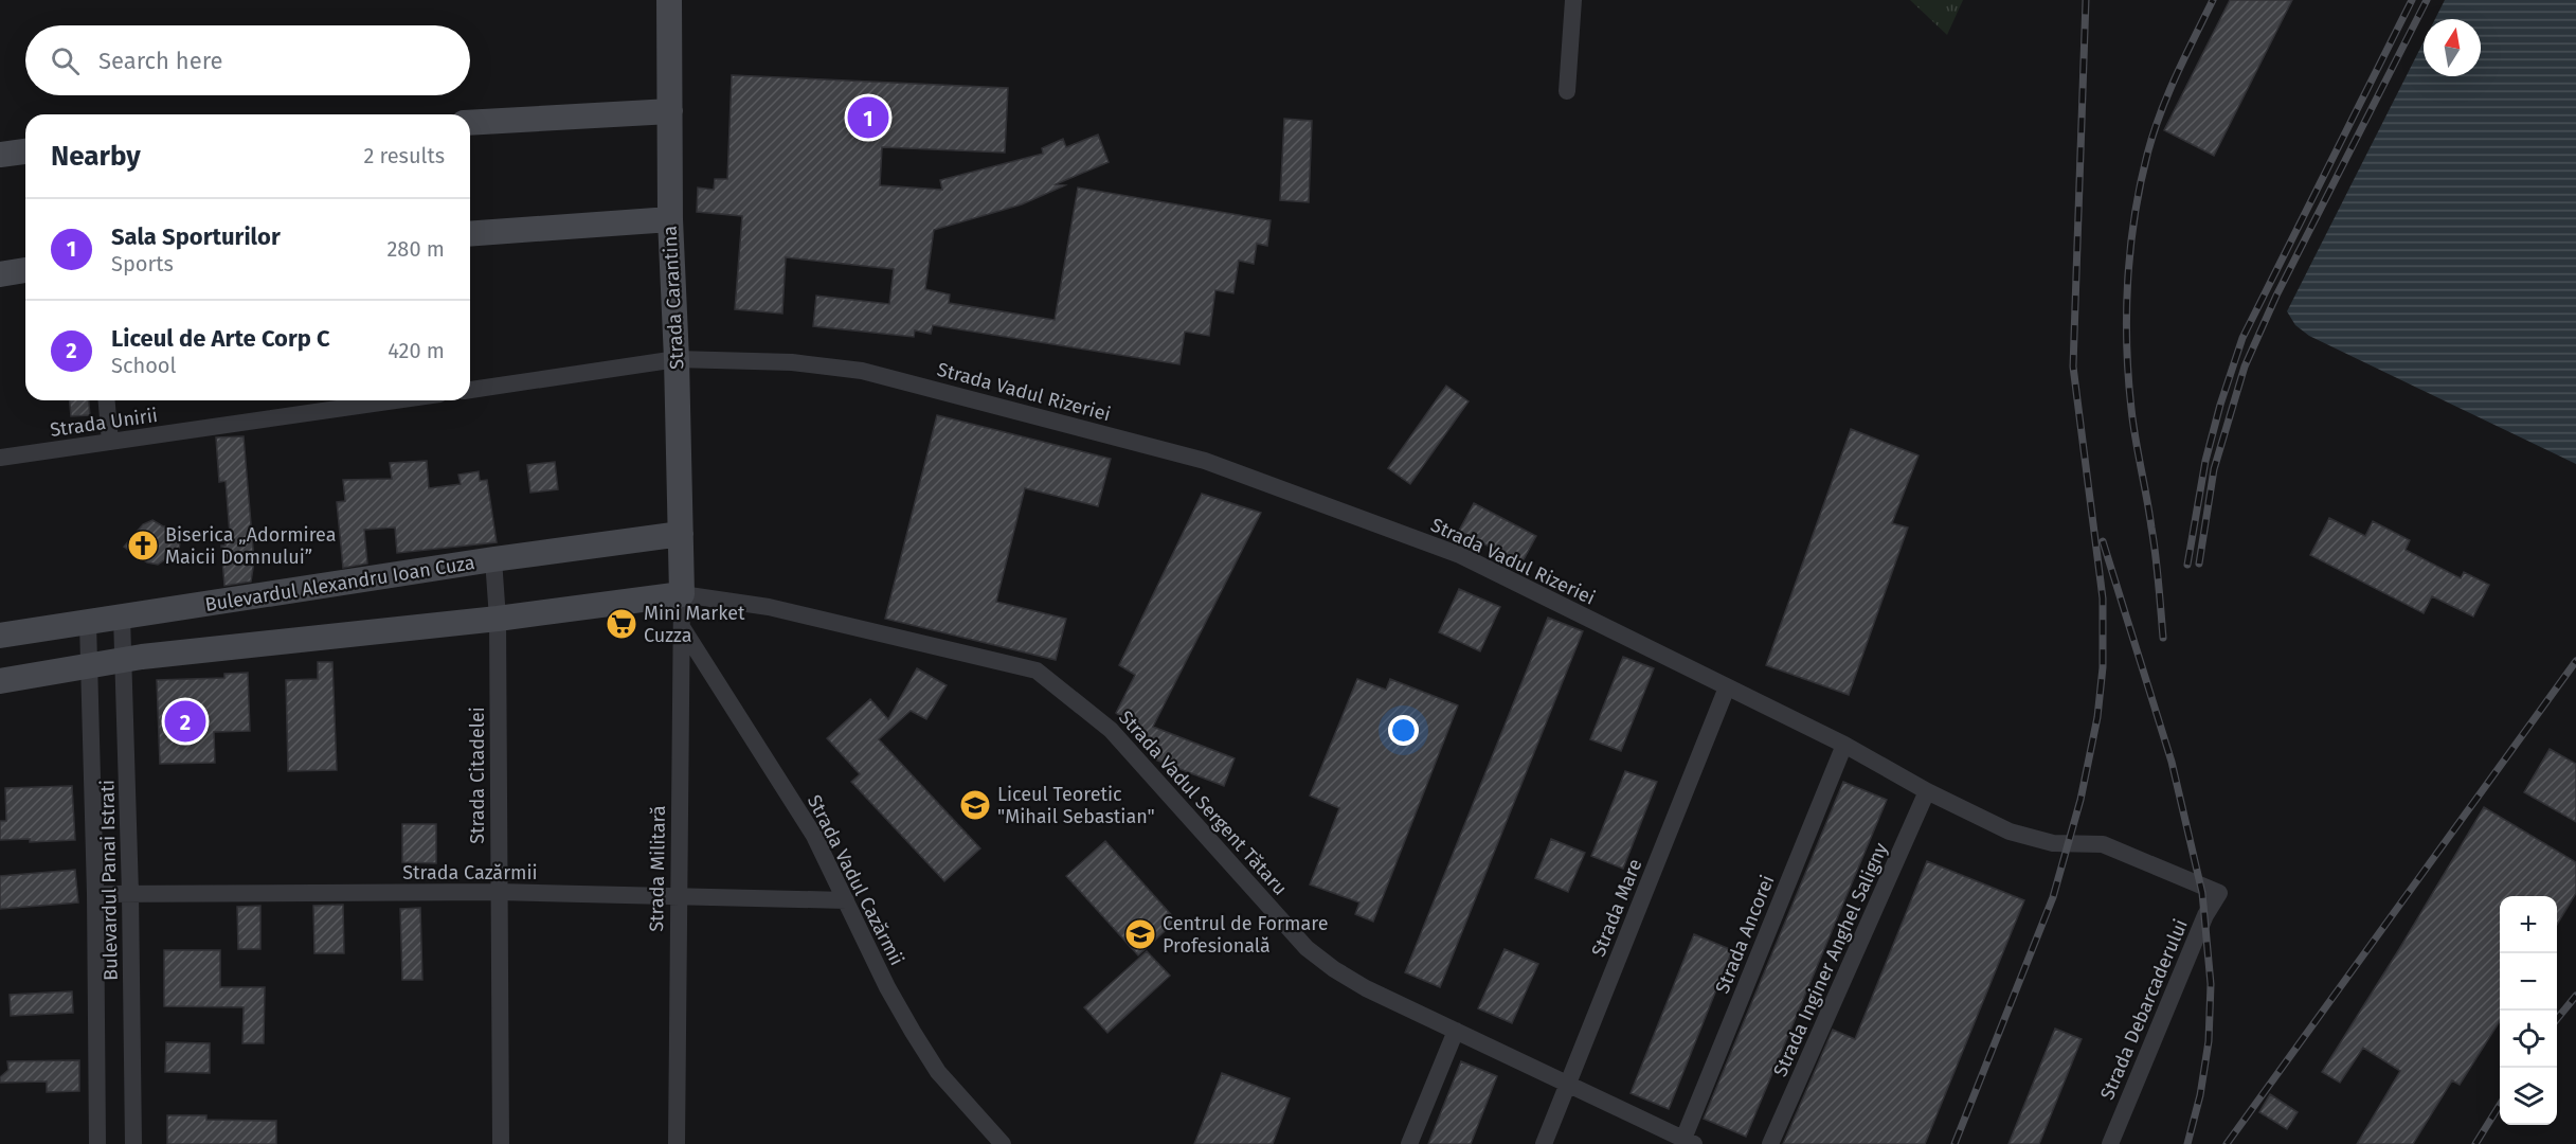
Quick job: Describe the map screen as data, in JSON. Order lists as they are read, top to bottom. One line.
{"streets":{"main road":["Strada Carantina","Bulevardul Alexandru Ioan Cuza"],"street":["Strada Vadul Rizeriei","Strada Unirii","Strada Citadelei","Strada Vadul Sergent Tătaru","Strada Militară","Strada Cazărmii","Bulevardul Panai Istrati","Strada Vadul Cazărmii","Strada Mare","Strada Ancorei","Strada Inginer Anghel Saligny","Strada Debarcaderului"]},"crossings":[["Strada Carantina","Strada Vadul Rizeriei"],["Strada Carantina","Bulevardul Alexandru Ioan Cuza"],["Strada Carantina","Strada Vadul Sergent Tătaru"],["Strada Carantina","Strada Militară"],["Strada Vadul Rizeriei","Strada Mare"],["Strada Vadul Rizeriei","Strada Ancorei"],["Strada Vadul Rizeriei","Strada Inginer Anghel Saligny"],["Strada Vadul Rizeriei","Strada Debarcaderului"],["Bulevardul Alexandru Ioan Cuza","Strada Citadelei"],["Bulevardul Alexandru Ioan Cuza","Bulevardul Panai Istrati"],["Strada Citadelei","Strada Cazărmii"],["Strada Vadul Sergent Tătaru","Strada Militară"],["Strada Vadul Sergent Tătaru","Strada Mare"],["Strada Vadul Sergent Tătaru","Strada Ancorei"],["Strada Militară","Strada Cazărmii"],["Strada Militară","Strada Vadul Cazărmii"],["Strada Cazărmii","Bulevardul Panai Istrati"],["Strada Cazărmii","Strada Vadul Cazărmii"]],"places":{"church":["Biserica „Adormirea Maicii Domnului”"],"supermarket":["Mini Market Cuzza"],"school or university":["Liceul Teoretic \"Mihail Sebastian\"","Centrul de Formare Profesională"]},"north":"top","page":{"search":"Search here","pins":["1","2"],"heading":["Nearby","2 results"],"list":[{"mark":"1","name":"Sala Sporturilor","note":"Sports","value":"280 m"},{"mark":"2","name":"Liceul de Arte Corp C","note":"School","value":"420 m"}],"map_buttons":["+","−"]}}
